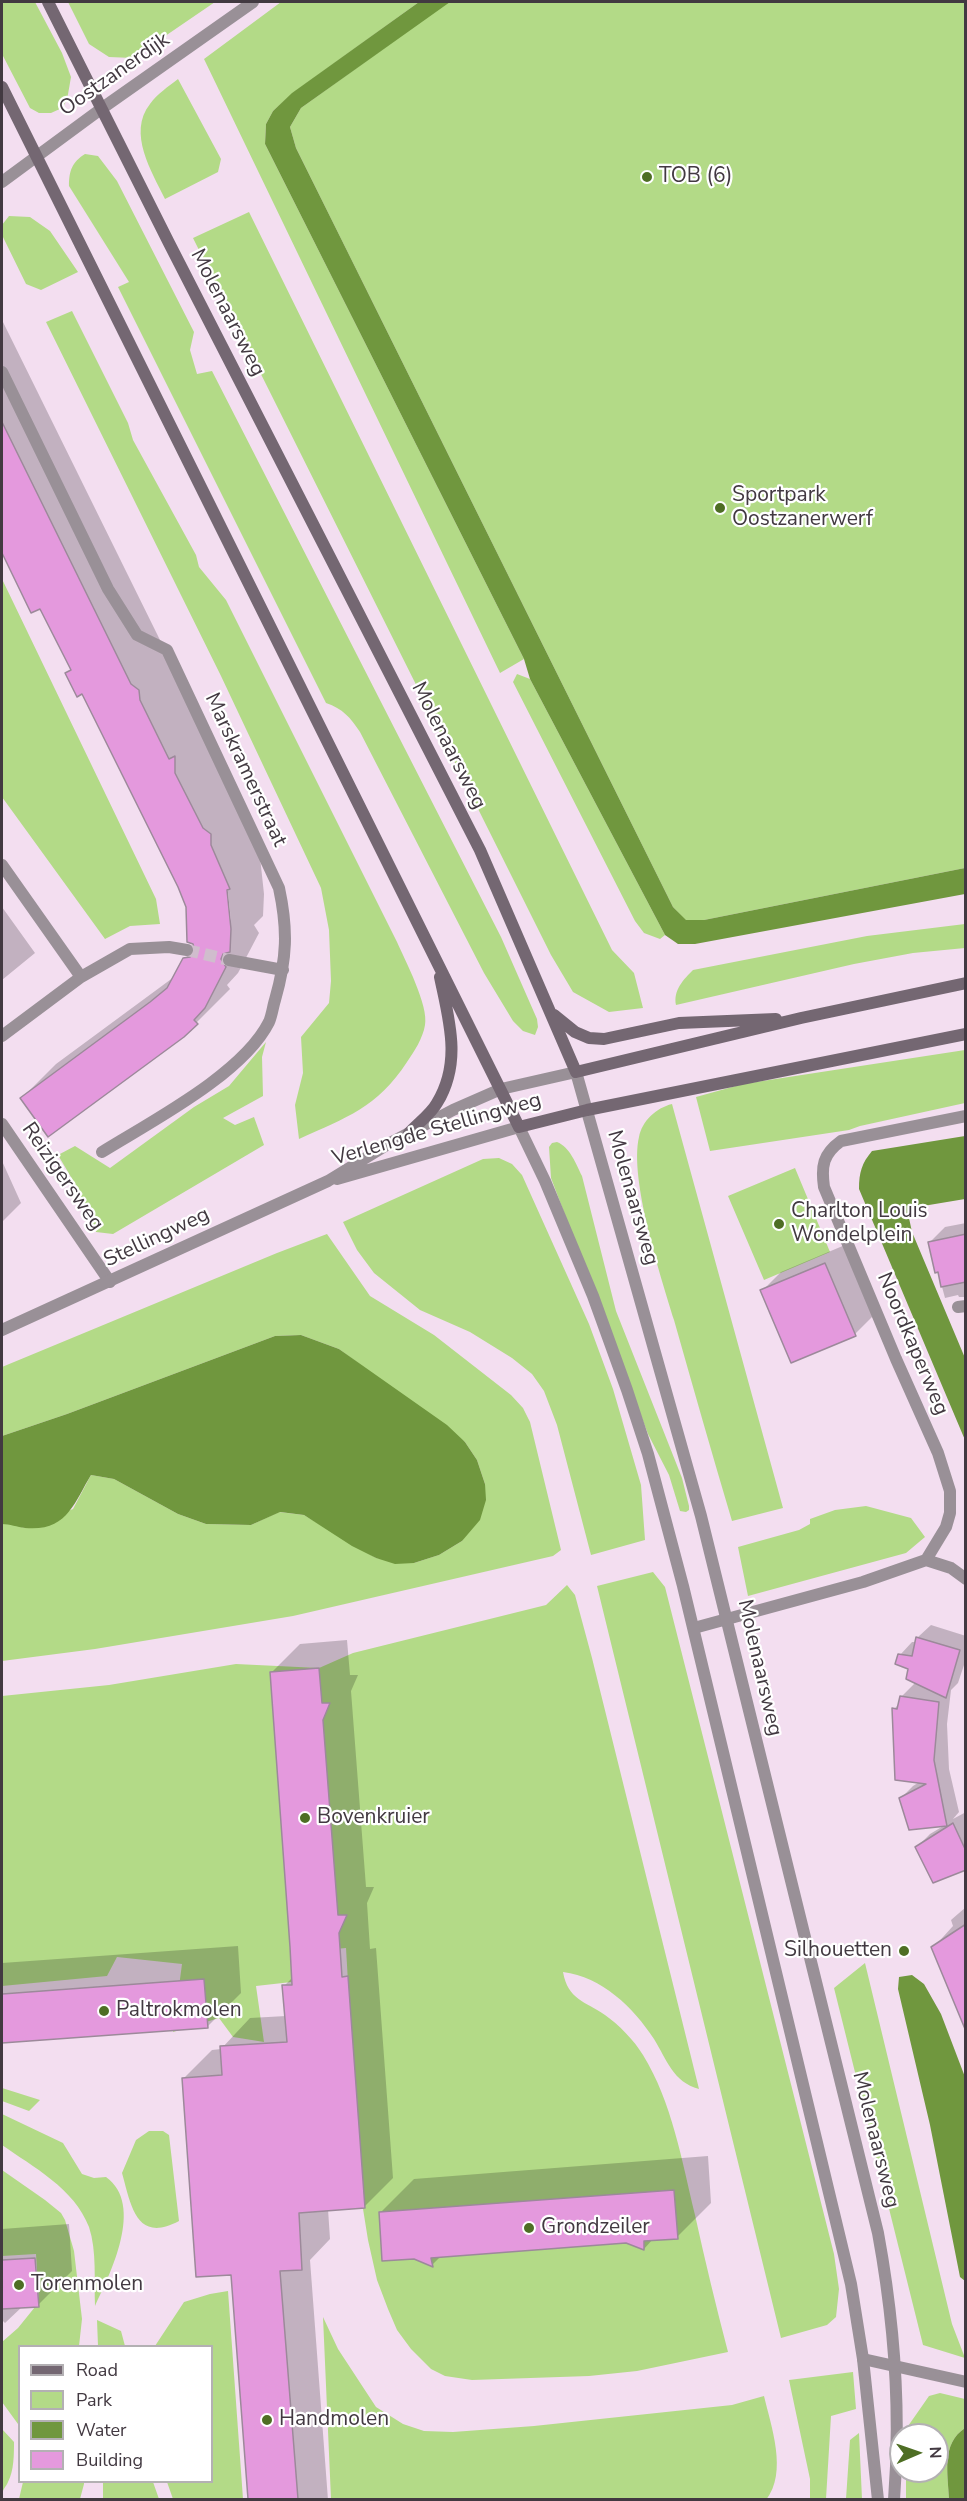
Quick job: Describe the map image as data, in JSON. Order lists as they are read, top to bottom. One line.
{"streets":{"main road":["Molenaarsweg","Verlengde Stellingweg"],"street":["Oostzanerdijk","Marskramerstraat","Reizigersweg","Stellingweg","Noordkaperweg"]},"crossings":[["Oostzanerdijk","Molenaarsweg"],["Molenaarsweg","Verlengde Stellingweg"],["Verlengde Stellingweg","Stellingweg"],["Reizigersweg","Stellingweg"]],"places":["TOB (6)","Sportpark Oostzanerwerf","Charlton Louis Wondelplein","Bovenkruier","Silhouetten","Paltrokmolen","Grondzeiler","Torenmolen","Handmolen"],"legend":["Road","Park","Water","Building"],"north":"right"}
